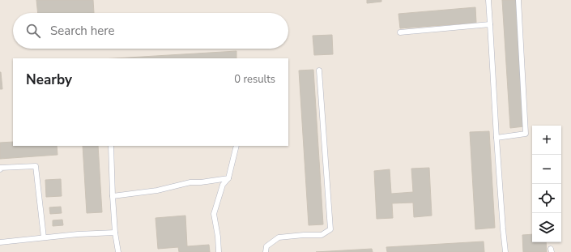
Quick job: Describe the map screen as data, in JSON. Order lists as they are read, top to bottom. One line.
{"page":{"search":"Search here","heading":["Nearby","0 results"],"map_buttons":["+","−"]}}
